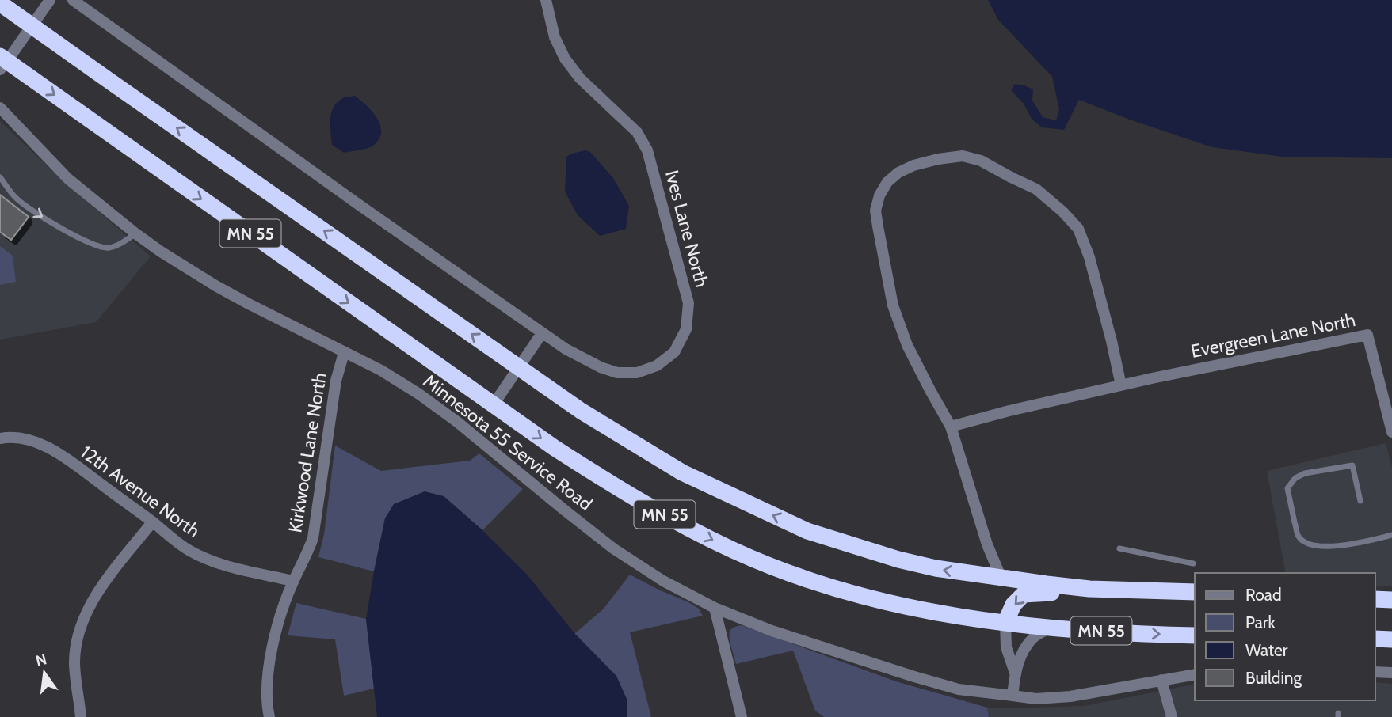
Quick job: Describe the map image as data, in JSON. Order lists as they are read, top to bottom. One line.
{"streets":{"highway":["MN 55"],"street":["Ives Lane North","Evergreen Lane North","Minnesota 55 Service Road","Kirkwood Lane North","12th Avenue North"]},"crossings":[["Minnesota 55 Service Road","Kirkwood Lane North"],["Kirkwood Lane North","12th Avenue North"]],"legend":["Road","Park","Water","Building"],"north":"top"}
